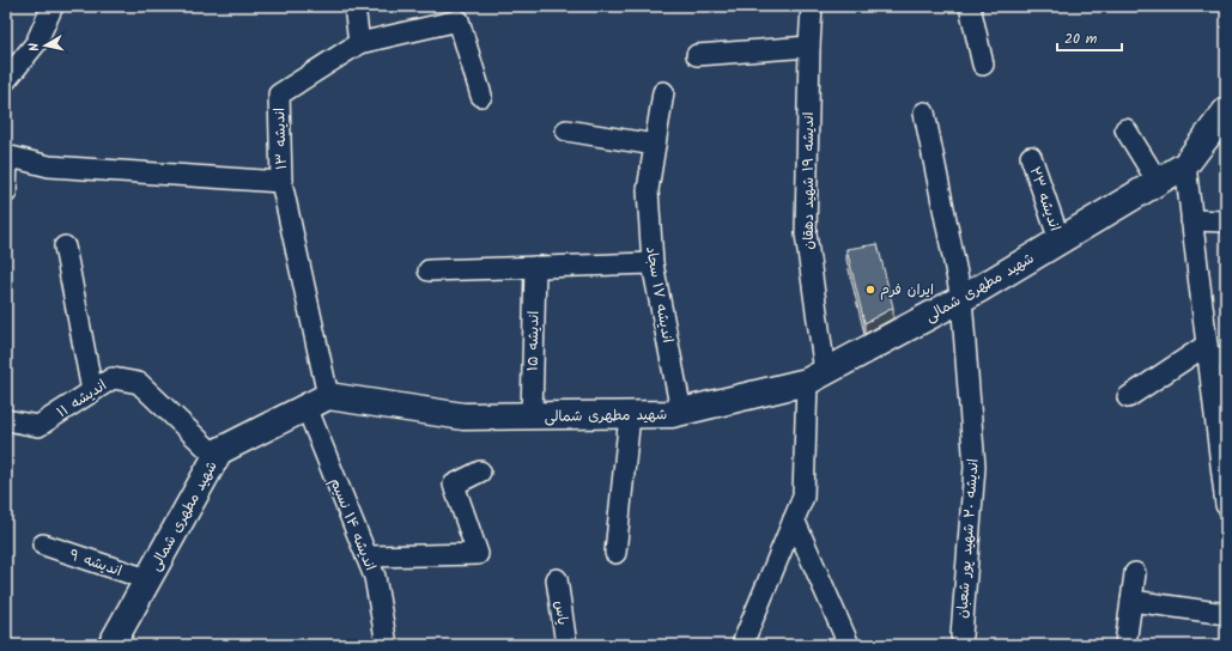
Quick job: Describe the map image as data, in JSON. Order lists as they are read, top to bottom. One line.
{"streets":{"main road":["شهید مطهری شمالی"],"street":["اندیشه ۱۳","اندیشه ۱۹ شهید دهقان","اندیشه ۲۳","اندیشه ۱۷ سجاد","اندیشه ۱۵","اندیشه ۱۱","اندیشه ۱۴ نسیم","اندیشه ۲۰ شهید پور شعبان","اندیشه ۹","یاس"]},"crossings":[["اندیشه ۱۳","شهید مطهری شمالی"],["اندیشه ۱۳","اندیشه ۱۴ نسیم"],["اندیشه ۱۹ شهید دهقان","شهید مطهری شمالی"],["اندیشه ۲۳","شهید مطهری شمالی"],["شهید مطهری شمالی","اندیشه ۱۷ سجاد"],["شهید مطهری شمالی","اندیشه ۱۵"],["شهید مطهری شمالی","اندیشه ۱۱"],["شهید مطهری شمالی","اندیشه ۱۴ نسیم"],["شهید مطهری شمالی","اندیشه ۲۰ شهید پور شعبان"],["شهید مطهری شمالی","اندیشه ۹"]],"places":["ایران فرم"],"scale_bar":"20 m","north":"left"}
